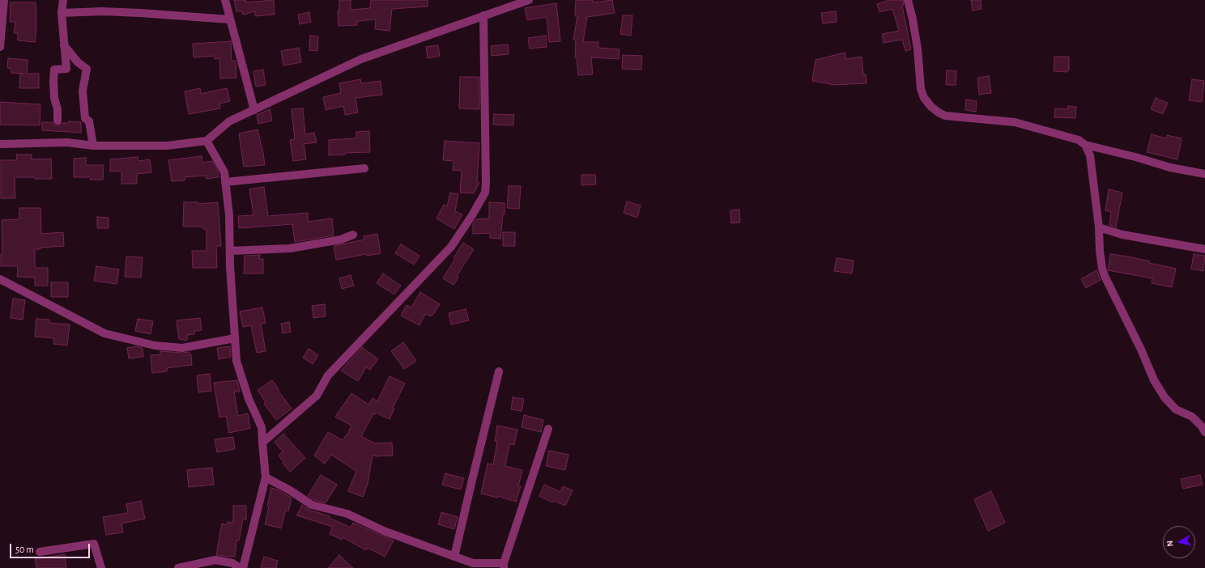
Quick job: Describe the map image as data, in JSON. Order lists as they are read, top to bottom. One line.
{"scale_bar":"50 m","north":"left"}
